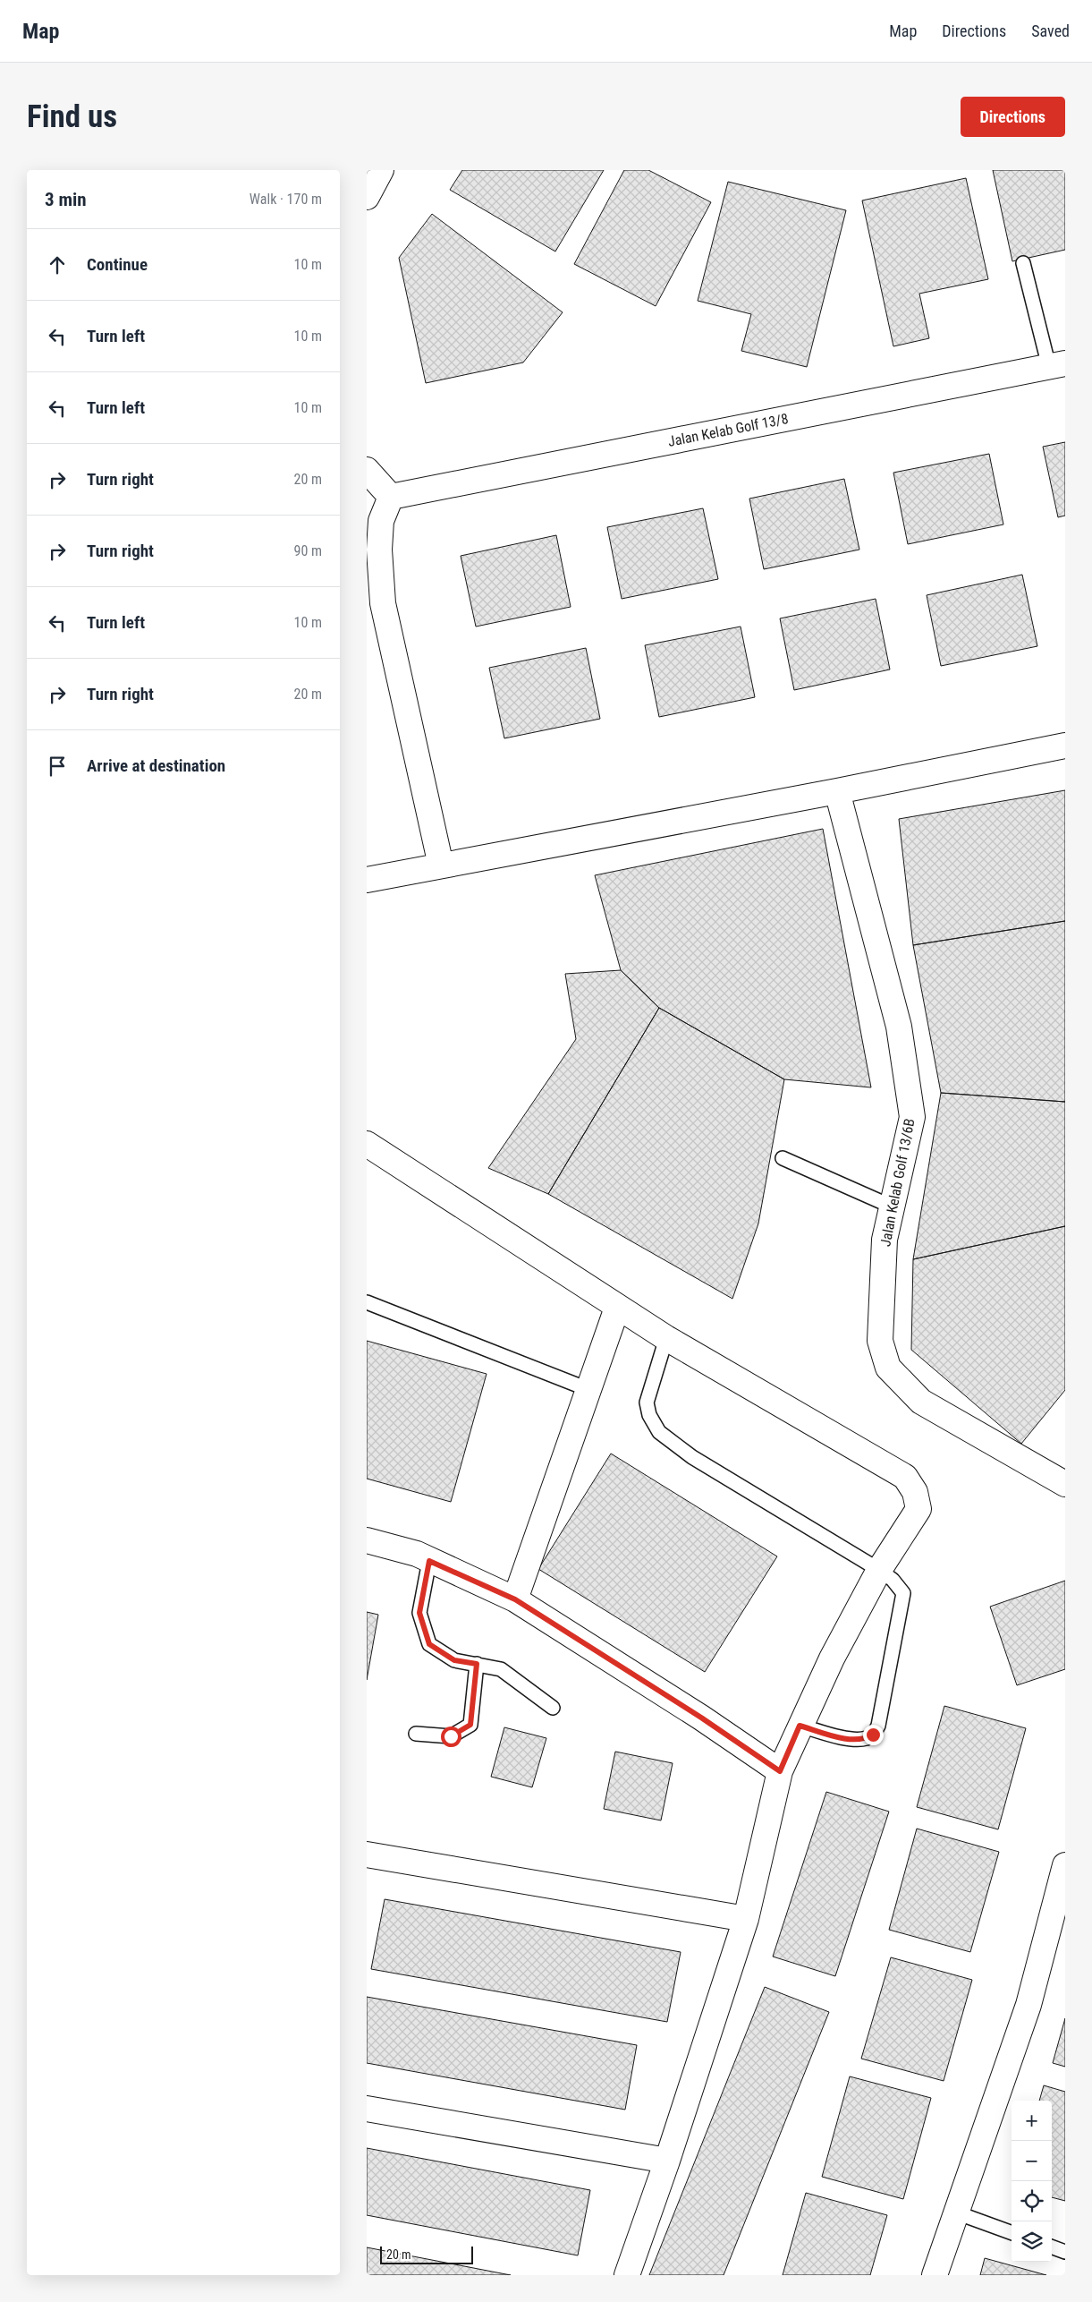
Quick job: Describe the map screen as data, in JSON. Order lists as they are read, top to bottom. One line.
{"streets":{"street":["Jalan Kelab Golf 13/8","Jalan Kelab Golf 13/6B"]},"scale_bar":"20 m","page":{"header":"Map","nav":["Map","Directions","Saved"],"buttons":"Directions","title":"Find us","heading":["3 min","Walk · 170 m"],"list":[["Continue","10 m"],["Turn left","10 m"],["Turn left","10 m"],["Turn right","20 m"],["Turn right","90 m"],["Turn left","10 m"],["Turn right","20 m"],"Arrive at destination"],"map_buttons":["+","−"],"scale":"20 m"}}
